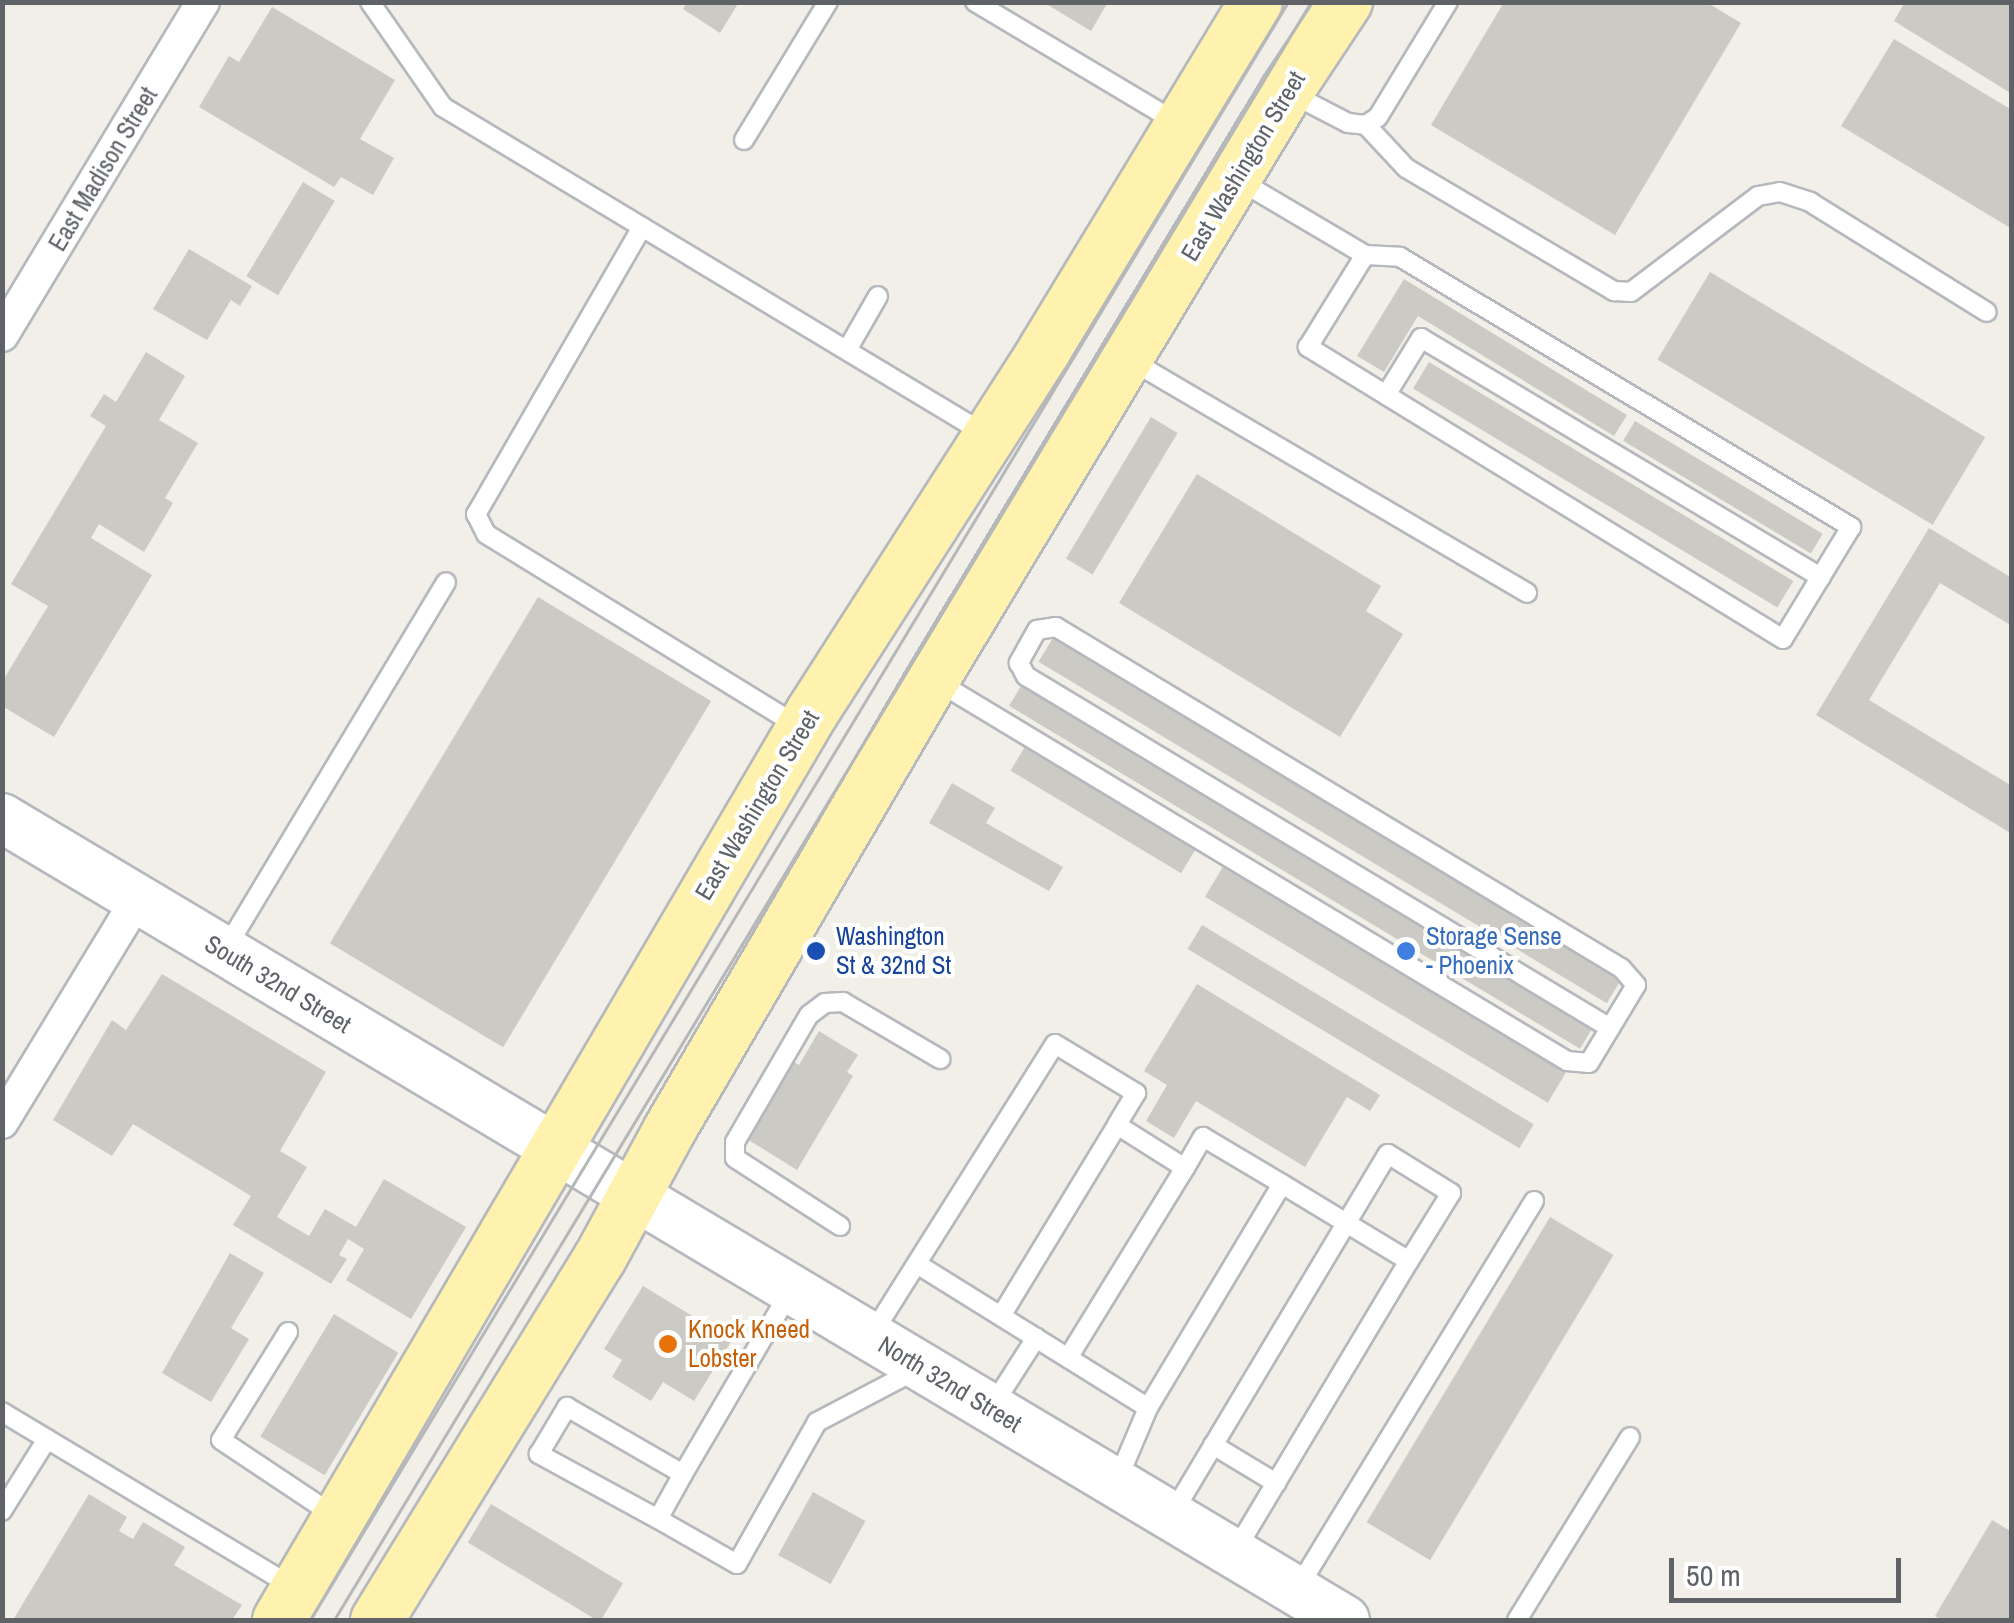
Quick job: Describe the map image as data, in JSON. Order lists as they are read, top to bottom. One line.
{"streets":{"main road":["East Washington Street","South 32nd Street","North 32nd Street"],"street":["East Madison Street"]},"crossings":[["East Washington Street","South 32nd Street"],["East Washington Street","North 32nd Street"],["South 32nd Street","North 32nd Street"]],"places":["Washington St & 32nd St","Storage Sense - Phoenix","Knock Kneed Lobster"],"scale_bar":"50 m"}
